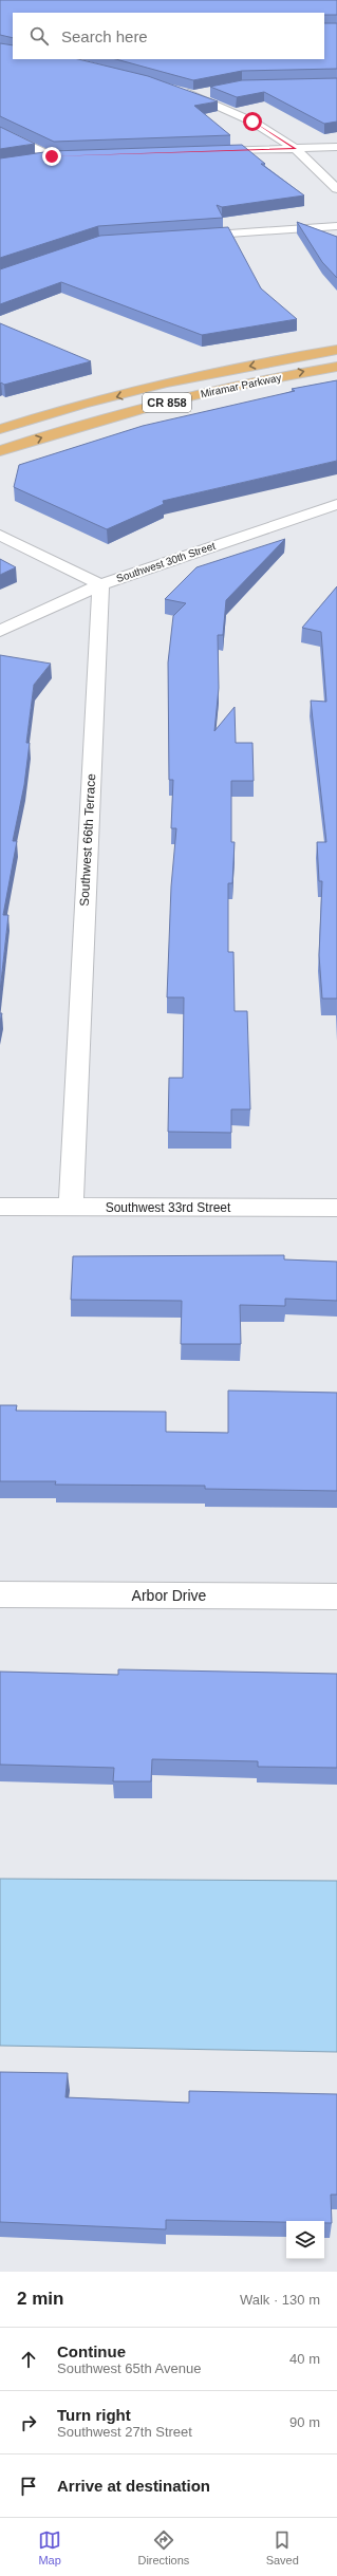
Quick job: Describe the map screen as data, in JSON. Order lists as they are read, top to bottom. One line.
{"streets":{"main road":["Miramar Parkway","CR 858"],"street":["Southwest 30th Street","Southwest 66th Terrace","Southwest 33rd Street","Arbor Drive"]},"crossings":[["Southwest 30th Street","Southwest 66th Terrace"],["Southwest 66th Terrace","Southwest 33rd Street"]],"page":{"search":"Search here","heading":["2 min","Walk · 130 m"],"list":[["Continue","Southwest 65th Avenue","40 m"],["Turn right","Southwest 27th Street","90 m"],"Arrive at destination"],"nav":["Map","Directions","Saved"]}}
